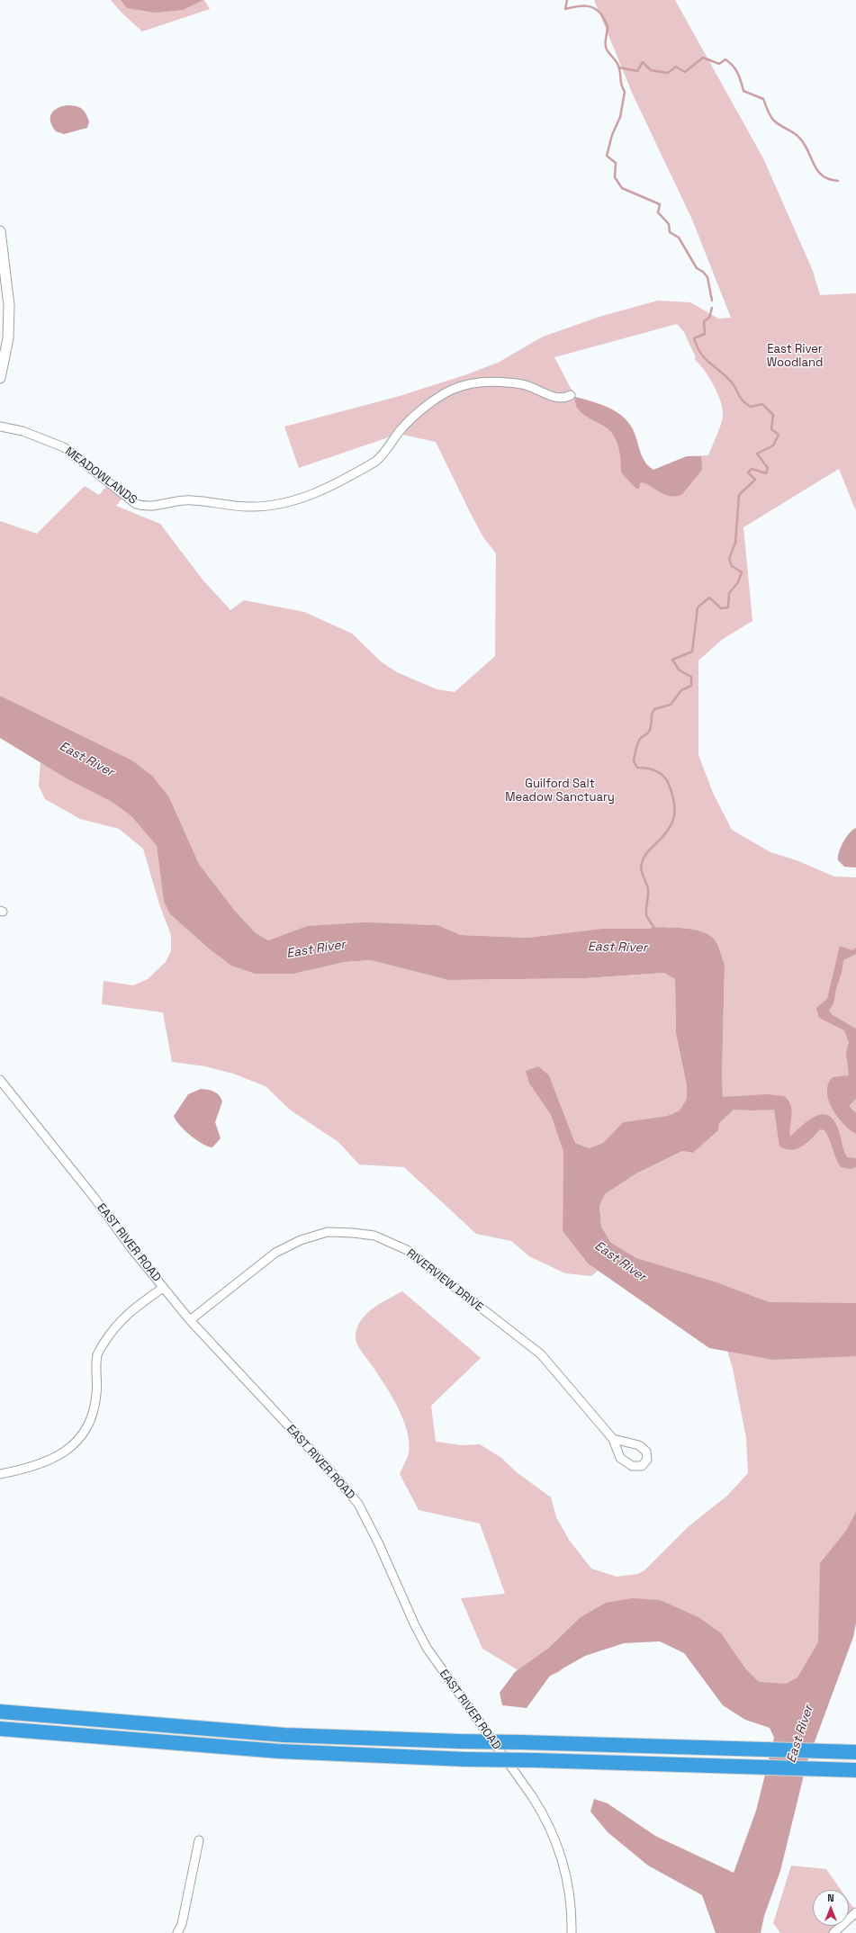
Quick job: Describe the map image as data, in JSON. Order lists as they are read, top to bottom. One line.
{"streets":{"street":["MEADOWLANDS","EAST RIVER ROAD","RIVERVIEW DRIVE"]},"crossings":[["EAST RIVER ROAD","RIVERVIEW DRIVE"]],"water":["East River"],"parks":["East River Woodland","Guilford Salt Meadow Sanctuary"],"north":"top"}
